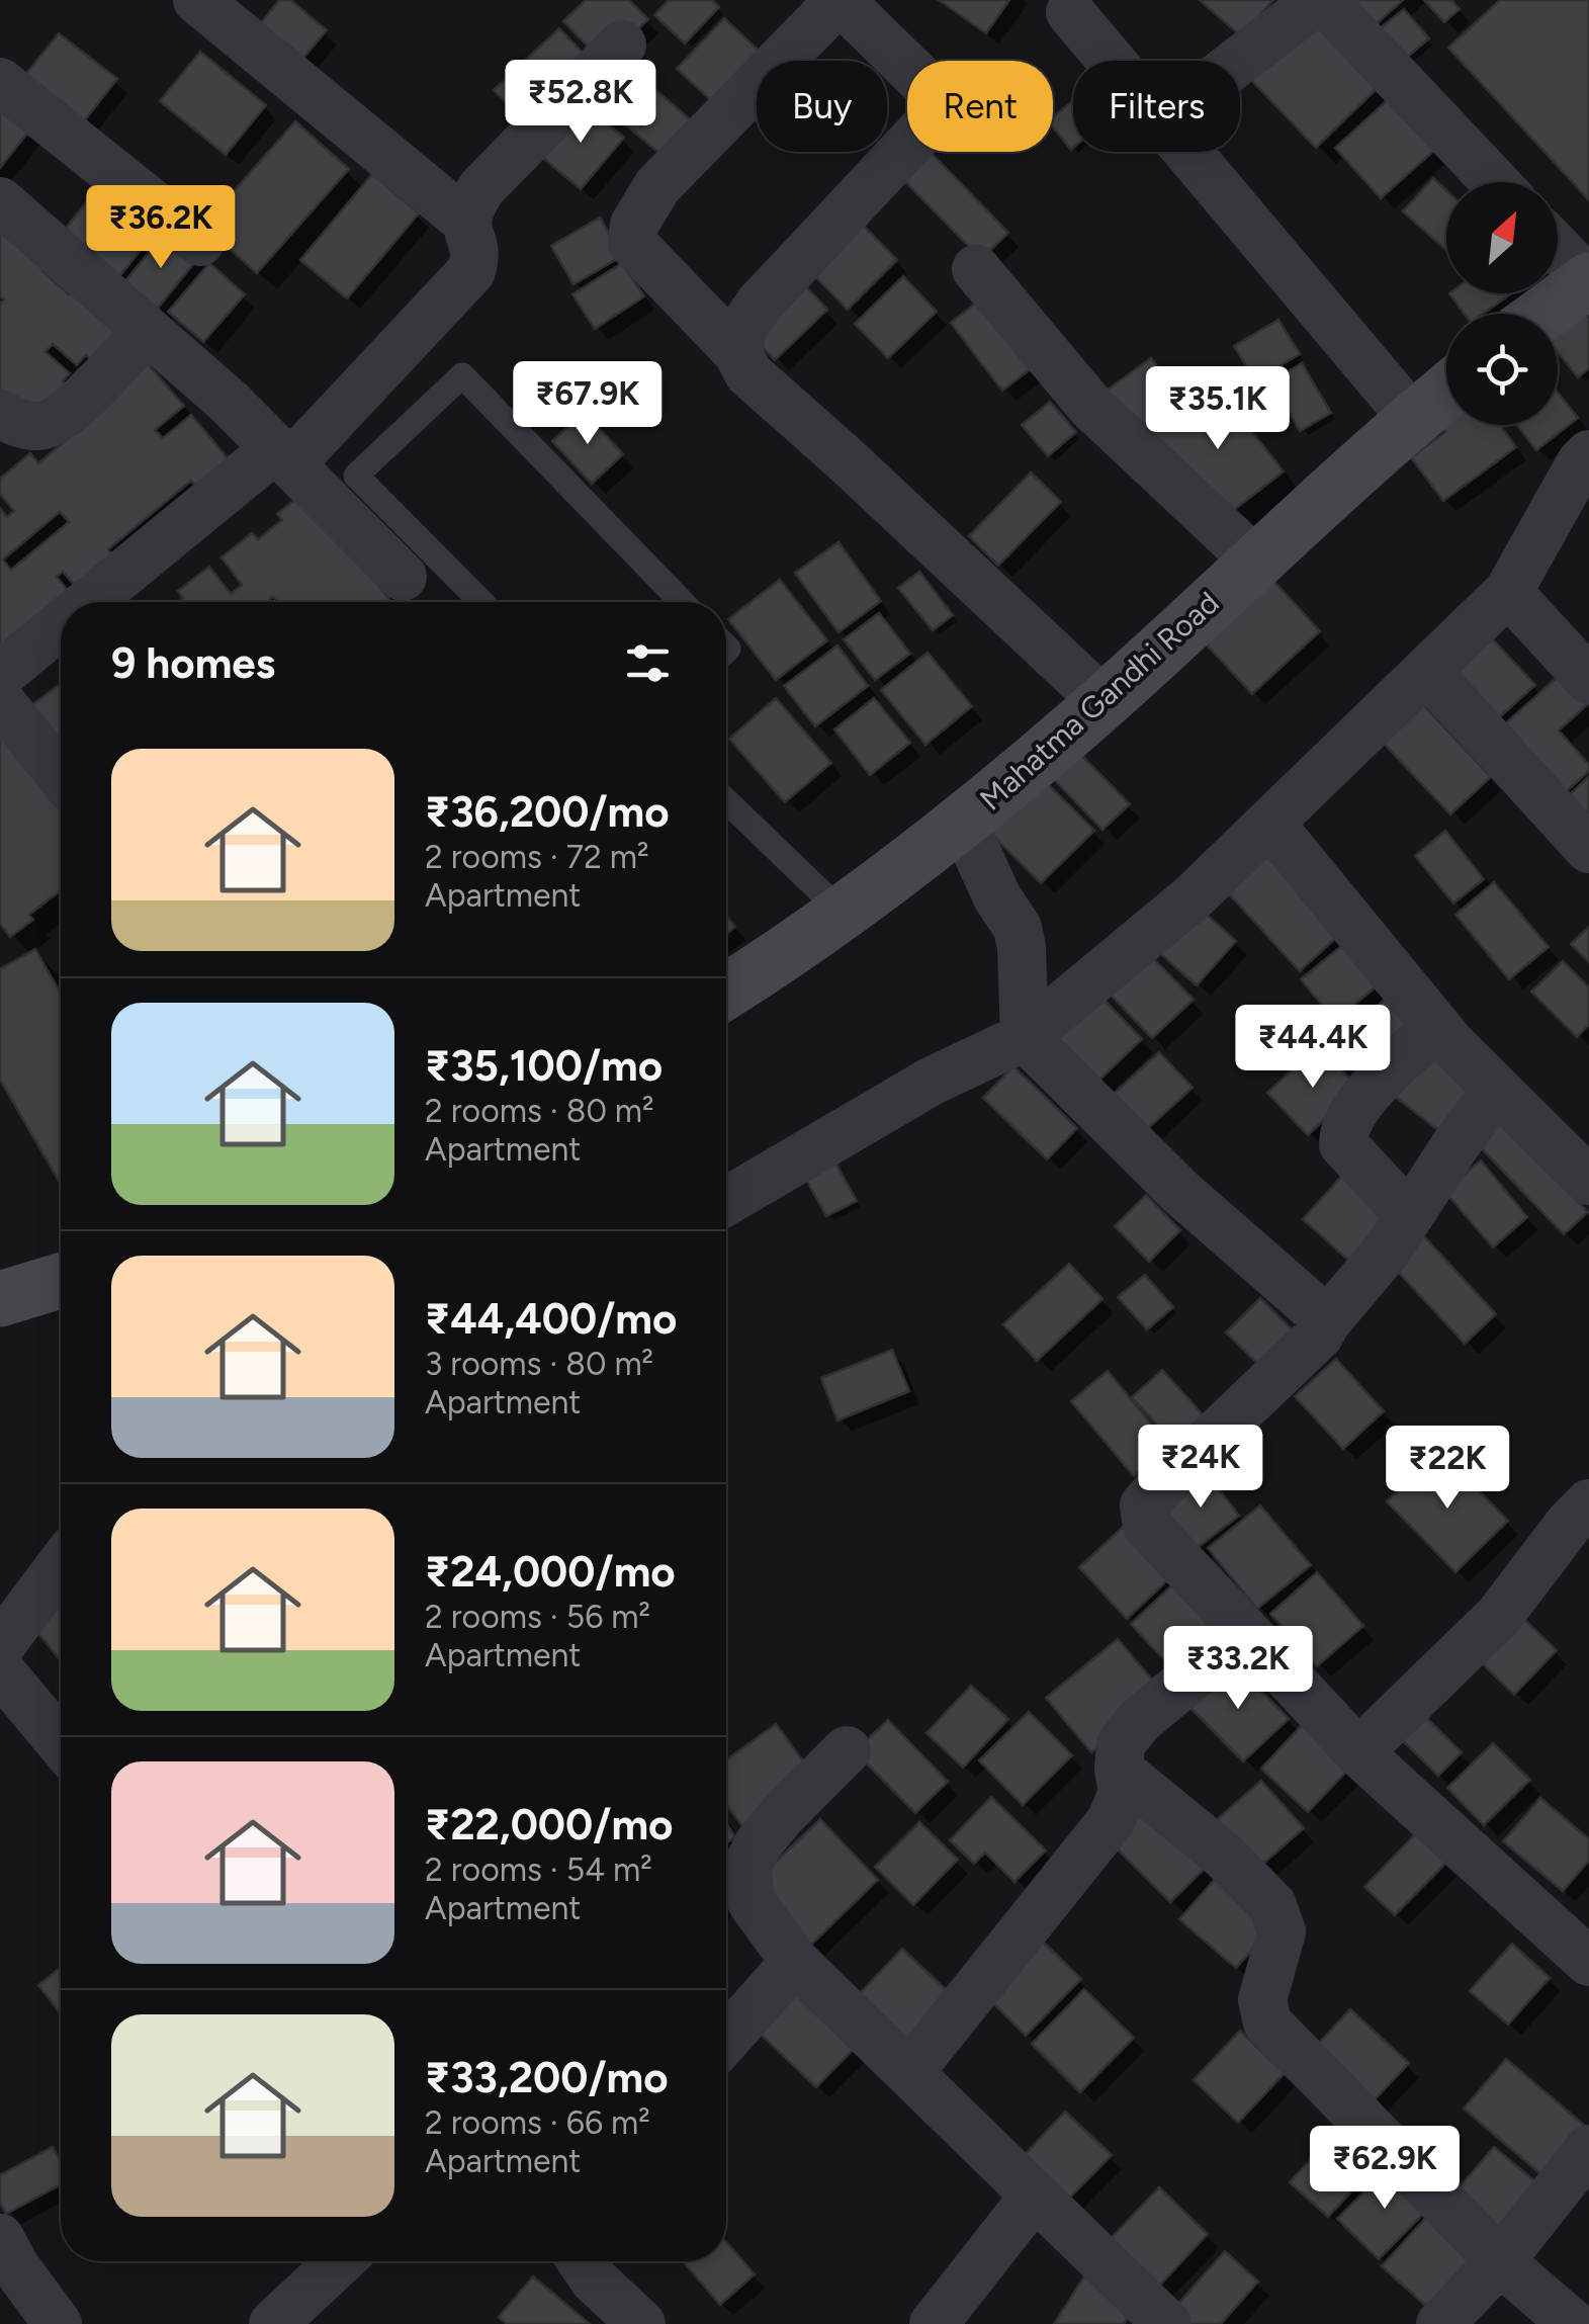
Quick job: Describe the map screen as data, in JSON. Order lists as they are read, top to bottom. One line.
{"streets":{"main road":["Mahatma Gandhi Road"]},"north":"top right","page":{"price":["₹52.8K","₹36.2K","₹67.9K","₹35.1K","₹44.4K","₹24K","₹22K","₹33.2K","₹62.9K"],"chip":["Buy","Rent","Filters"],"heading":"9 homes","list":[{"name":"₹36,200/mo","note":"2 rooms · 72 m² · Apartment"},{"name":"₹35,100/mo","note":"2 rooms · 80 m² · Apartment"},{"name":"₹44,400/mo","note":"3 rooms · 80 m² · Apartment"},{"name":"₹24,000/mo","note":"2 rooms · 56 m² · Apartment"},{"name":"₹22,000/mo","note":"2 rooms · 54 m² · Apartment"},{"name":"₹33,200/mo","note":"2 rooms · 66 m² · Apartment"}]}}
